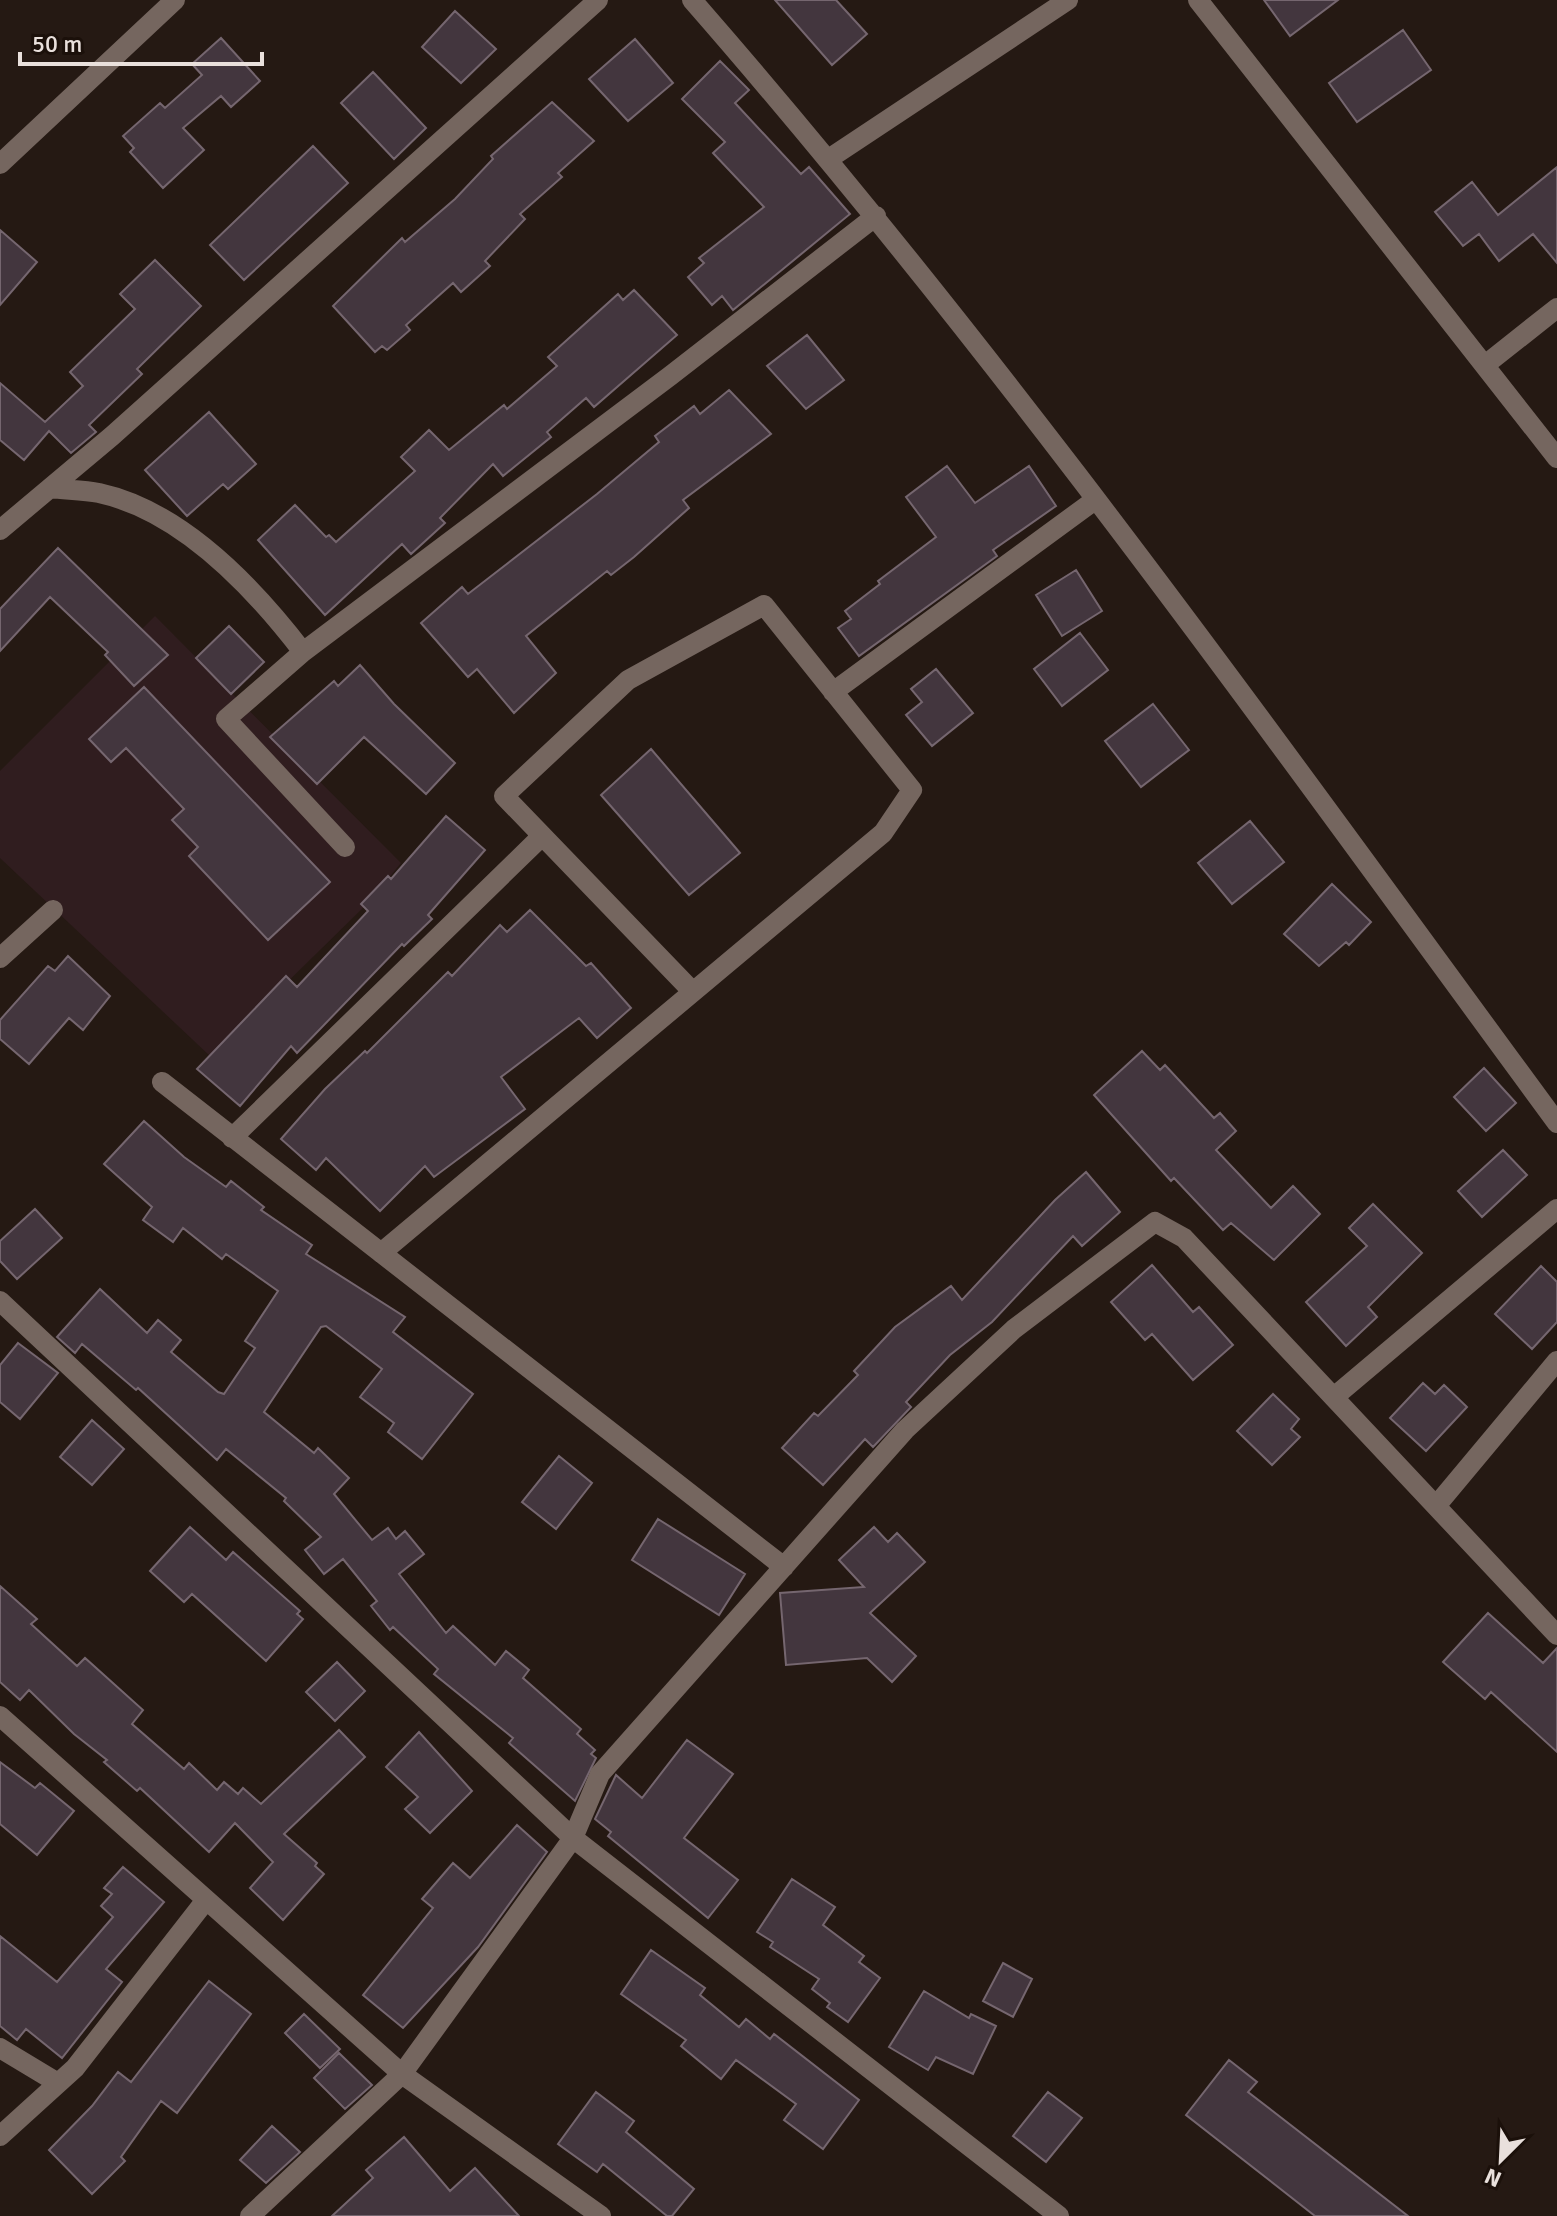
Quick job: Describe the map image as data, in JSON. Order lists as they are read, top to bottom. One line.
{"scale_bar":"50 m","north":"bottom left"}
